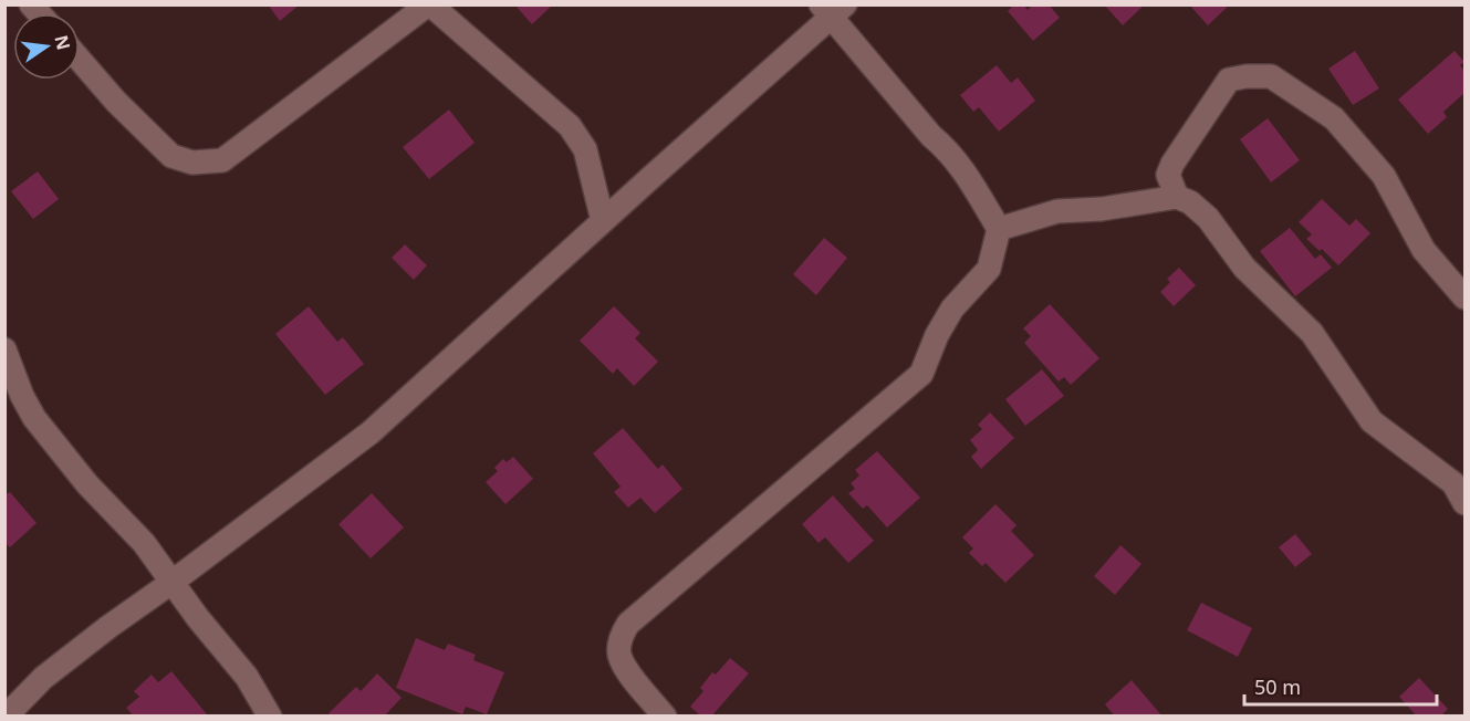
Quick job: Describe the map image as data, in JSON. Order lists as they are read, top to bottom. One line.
{"scale_bar":"50 m","north":"right"}
